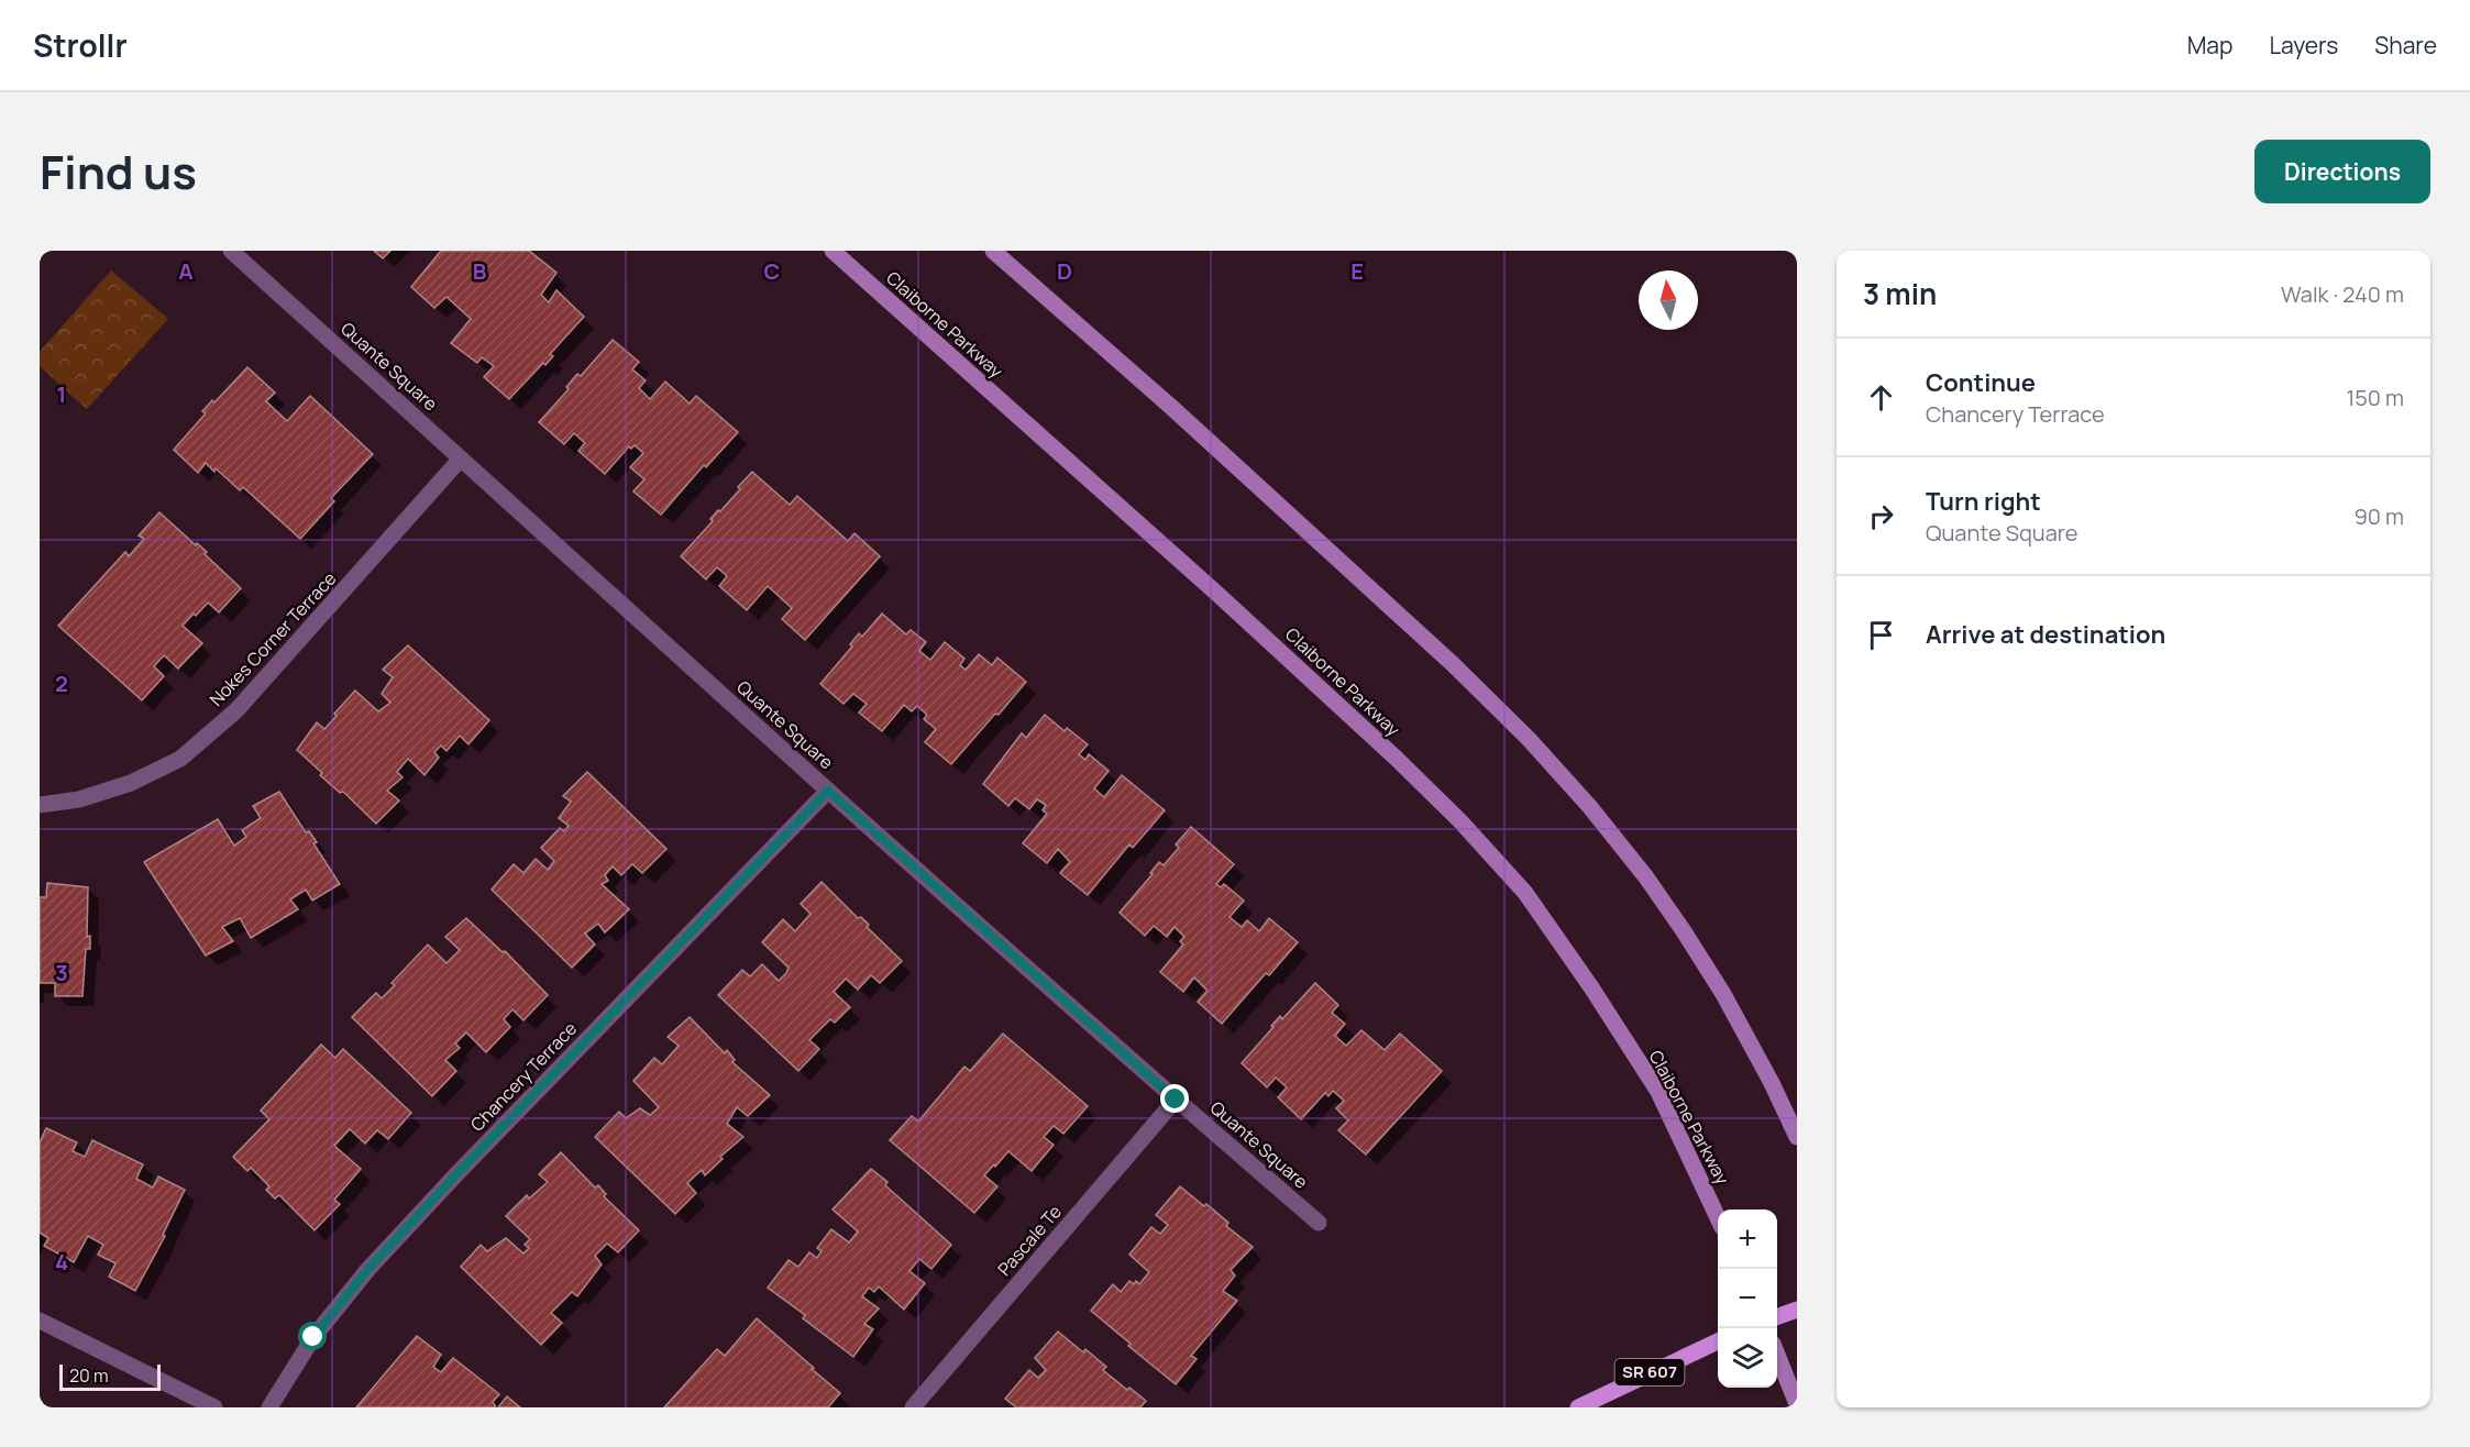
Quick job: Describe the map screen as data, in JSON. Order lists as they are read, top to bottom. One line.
{"streets":{"main road":["Claiborne Parkway","SR 607"],"street":["Quante Square","Nokes Corner Terrace","Chancery Terrace","Pascale Te"]},"crossings":[["Quante Square","Nokes Corner Terrace"],["Quante Square","Chancery Terrace"],["Quante Square","Pascale Te"]],"scale_bar":"20 m","north":"top","page":{"header":"Strollr","nav":["Map","Layers","Share"],"title":"Find us","buttons":"Directions","heading":["3 min","Walk · 240 m"],"list":[["Continue","Chancery Terrace","150 m"],["Turn right","Quante Square","90 m"],"Arrive at destination"],"map_buttons":["+","−"],"scale":"20 m"},"grid":{"columns":["A","B","C","D","E"],"rows":["1","2","3","4"]}}
